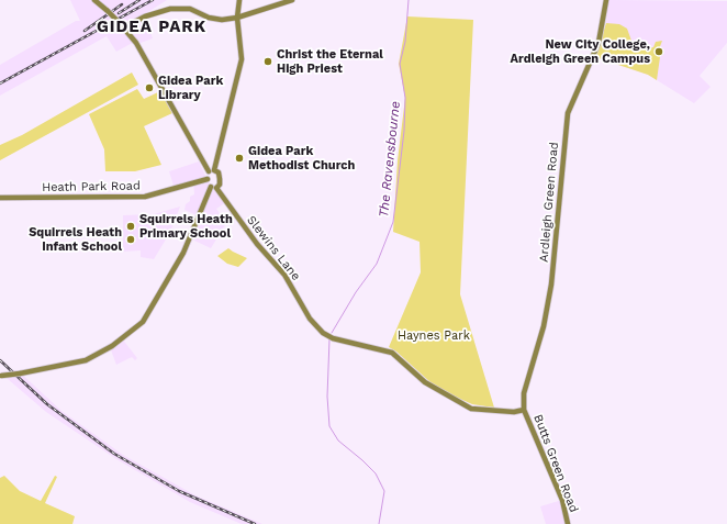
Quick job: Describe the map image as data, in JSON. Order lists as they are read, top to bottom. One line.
{"streets":{"street":["Heath Park Road","Ardleigh Green Road","Slewins Lane","Butts Green Road"]},"crossings":[["Heath Park Road","Slewins Lane"],["Ardleigh Green Road","Slewins Lane"],["Ardleigh Green Road","Butts Green Road"],["Slewins Lane","Butts Green Road"]],"districts":["GIDEA PARK"],"water":["The Ravensbourne"],"parks":["Haynes Park"],"places":["New City College, Ardleigh Green Campus","Christ the Eternal High Priest","Gidea Park Library","Gidea Park Methodist Church","Squirrels Heath Primary School","Squirrels Heath Infant School"]}
